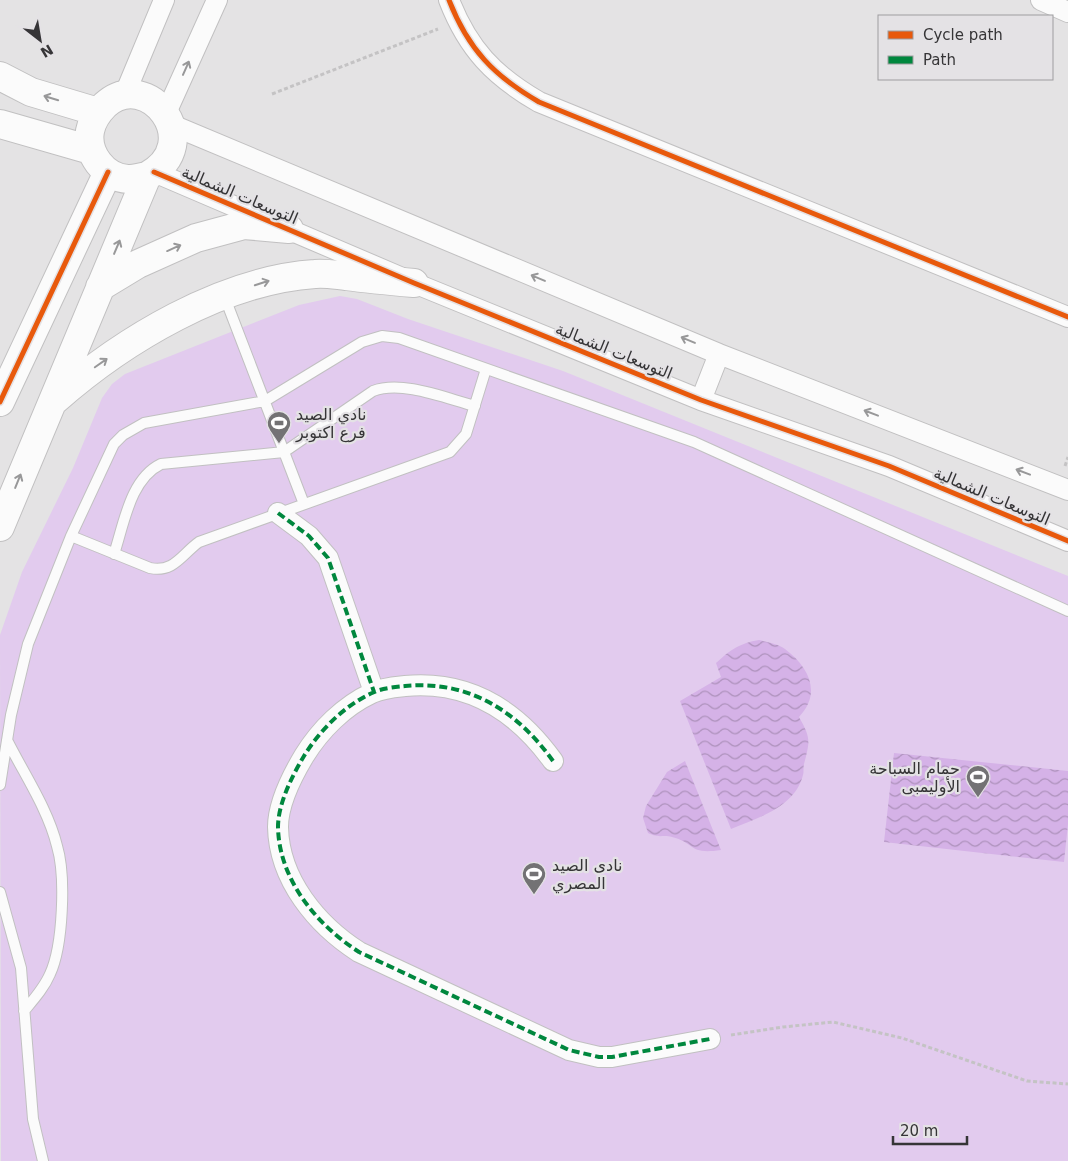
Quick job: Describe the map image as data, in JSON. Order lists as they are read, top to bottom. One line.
{"streets":{"street":["التوسعات الشمالية"]},"places":{"sports":["نادي الصيد فرع اكتوبر","حمام السباحة الأوليمبى","نادى الصيد المصري"]},"legend":["Cycle path","Path"],"scale_bar":"20 m","north":"bottom right"}
